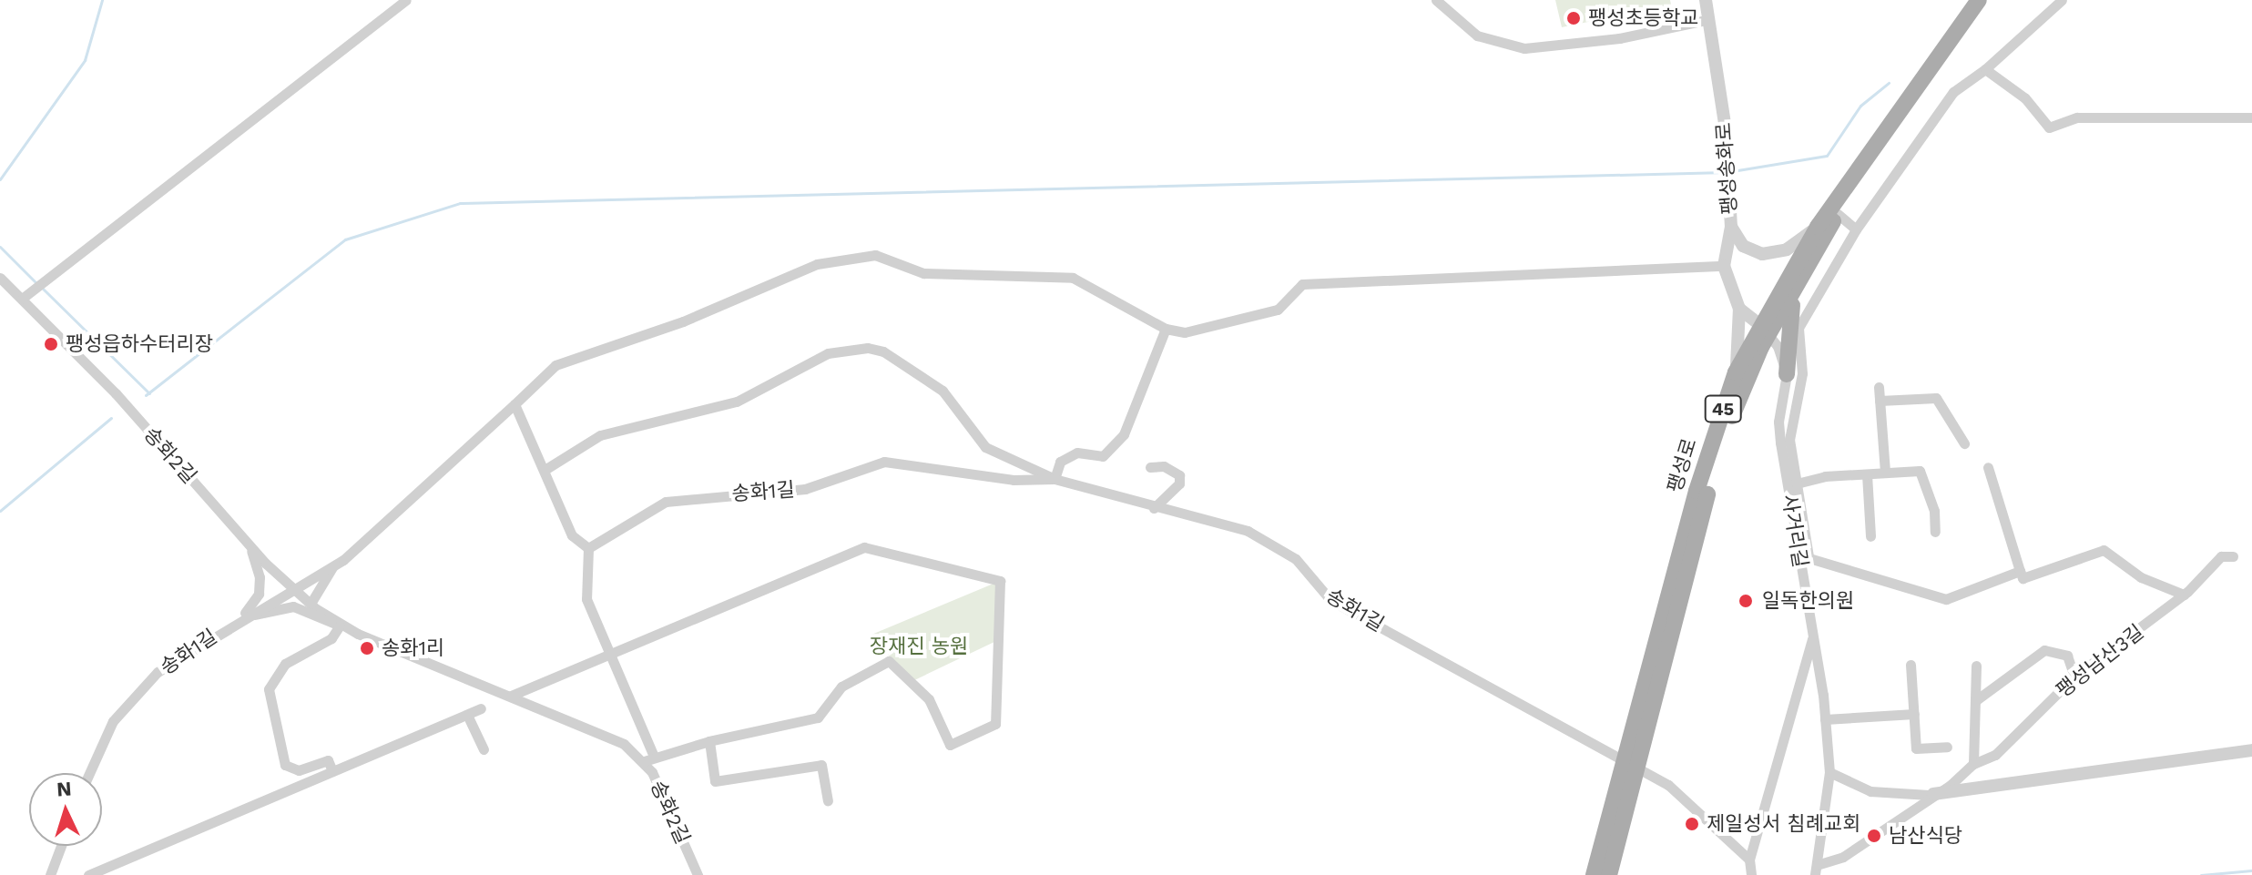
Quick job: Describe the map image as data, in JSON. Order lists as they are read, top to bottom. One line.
{"streets":{"main road":["45","팽성로"],"street":["팽성송화로","송화2길","송화1길","사거리길","팽성남산3길"]},"crossings":[["송화2길","송화1길"],["팽성로","송화1길"],["사거리길","팽성남산3길"]],"parks":["장재진 농원"],"places":["팽성초등학교","팽성읍하수터리장","일독한의원","송화1리","제일성서 침례교회","남산식당"],"north":"top"}
